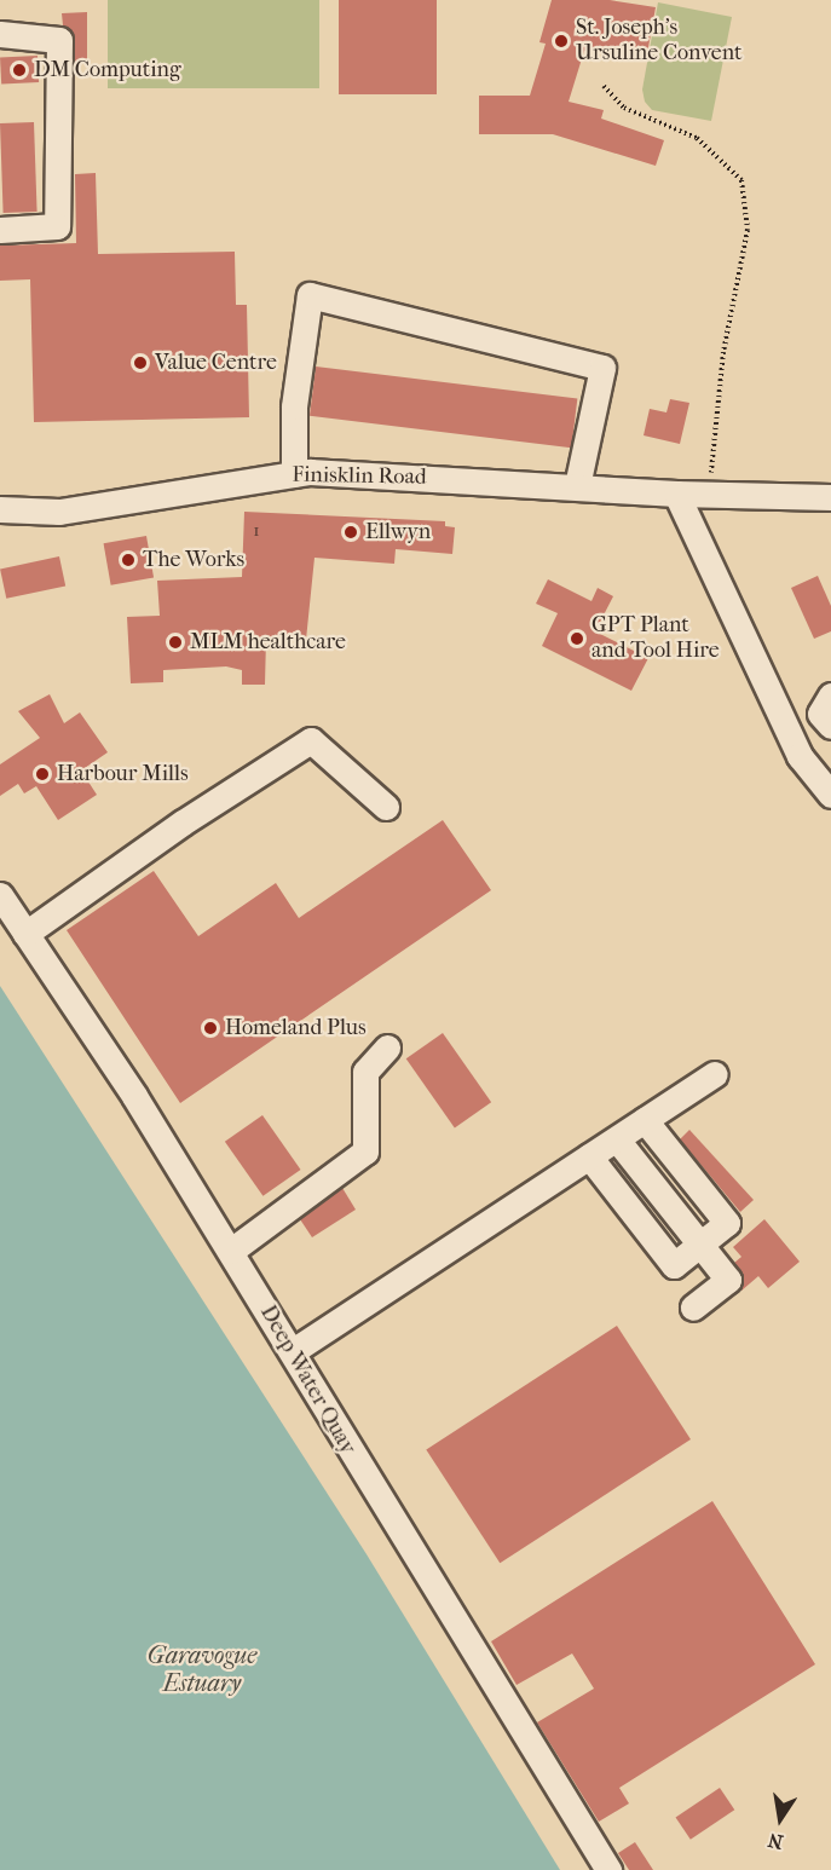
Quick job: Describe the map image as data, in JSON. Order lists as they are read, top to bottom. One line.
{"streets":{"street":["Finisklin Road","Deep Water Quay"]},"water":["Garavogue Estuary"],"places":["St. Joseph's Ursuline Convent","DM Computing","Value Centre","Ellwyn","The Works","GPT Plant and Tool Hire","MLM healthcare","Harbour Mills","Homeland Plus"],"house_numbers":["1"],"north":"bottom"}
